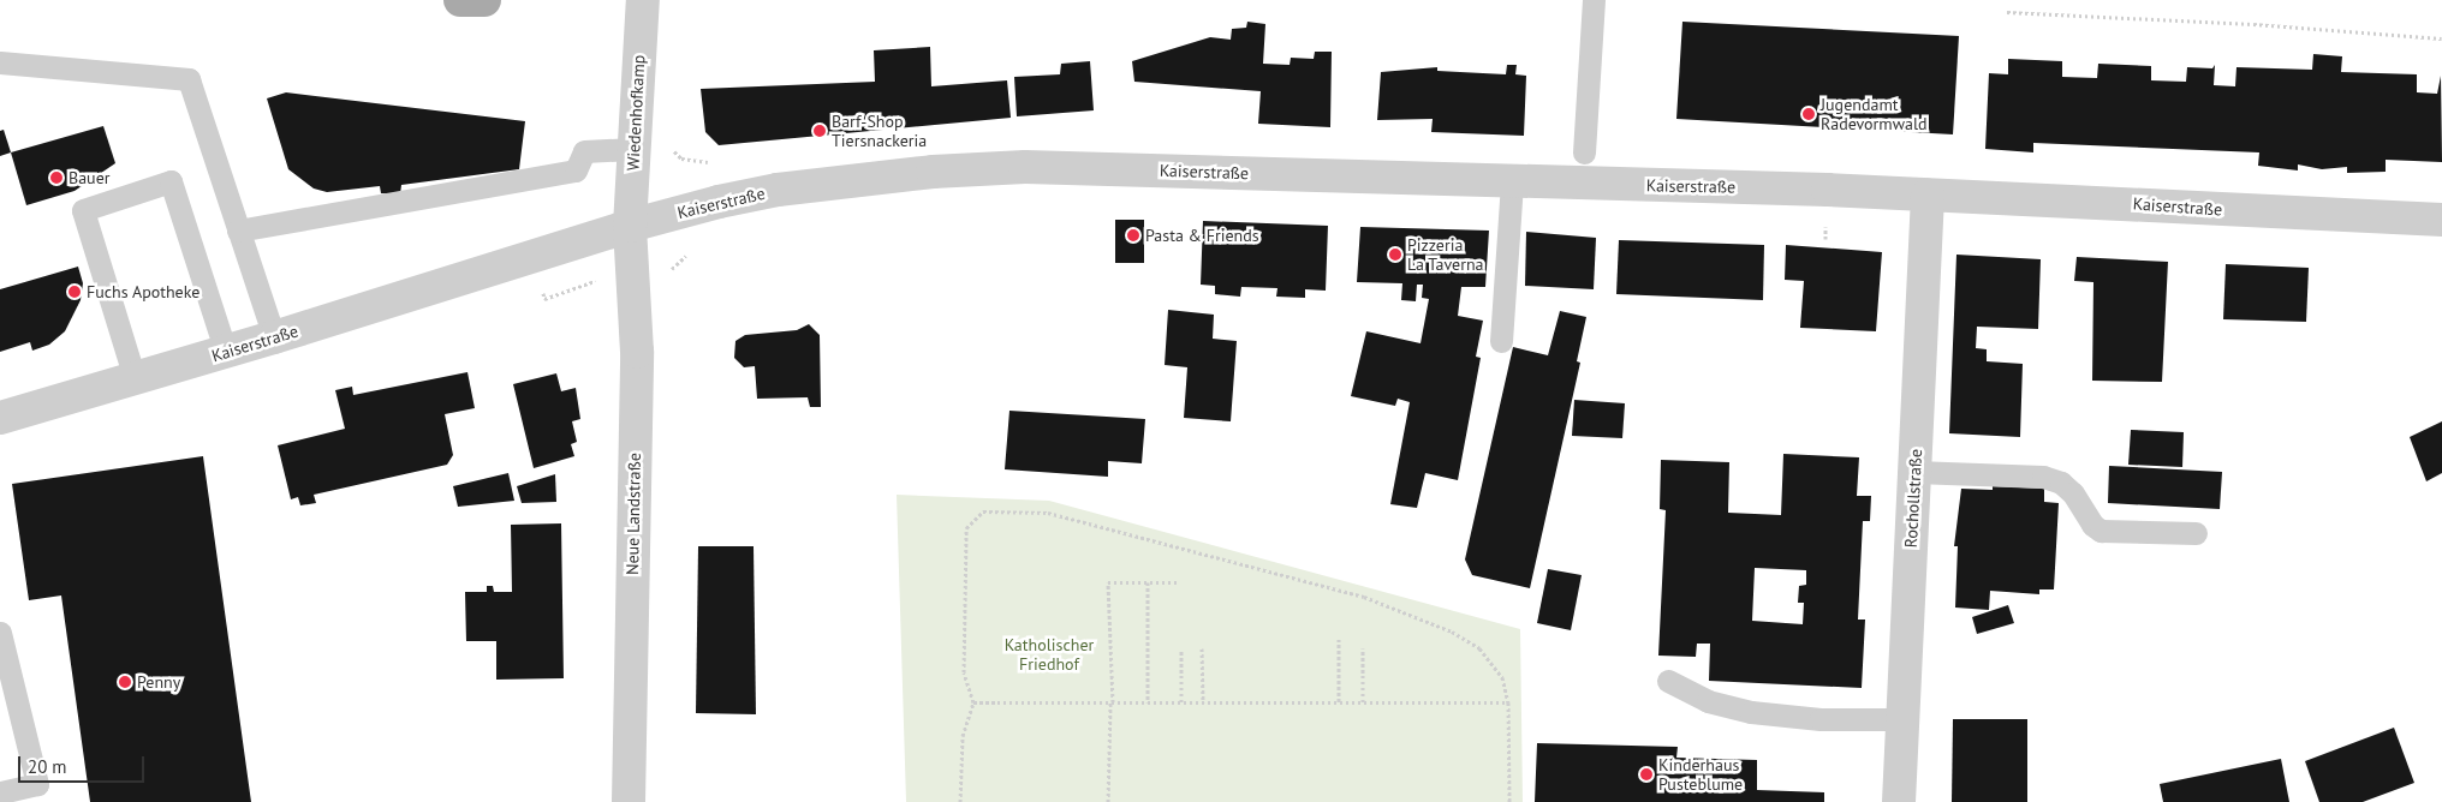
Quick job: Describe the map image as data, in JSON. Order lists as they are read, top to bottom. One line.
{"streets":{"street":["Wiedenhofkamp","Kaiserstraße","Rochollstraße","Neue Landstraße"]},"crossings":[["Wiedenhofkamp","Kaiserstraße"],["Wiedenhofkamp","Neue Landstraße"],["Kaiserstraße","Rochollstraße"],["Kaiserstraße","Neue Landstraße"]],"parks":["Katholischer Friedhof"],"places":["Jugendamt Radevormwald","Barf-Shop Tiersnackeria","Bauer","Pasta & Friends","Pizzeria La Taverna","Fuchs Apotheke","Penny","Kinderhaus Pusteblume"],"scale_bar":"20 m"}
